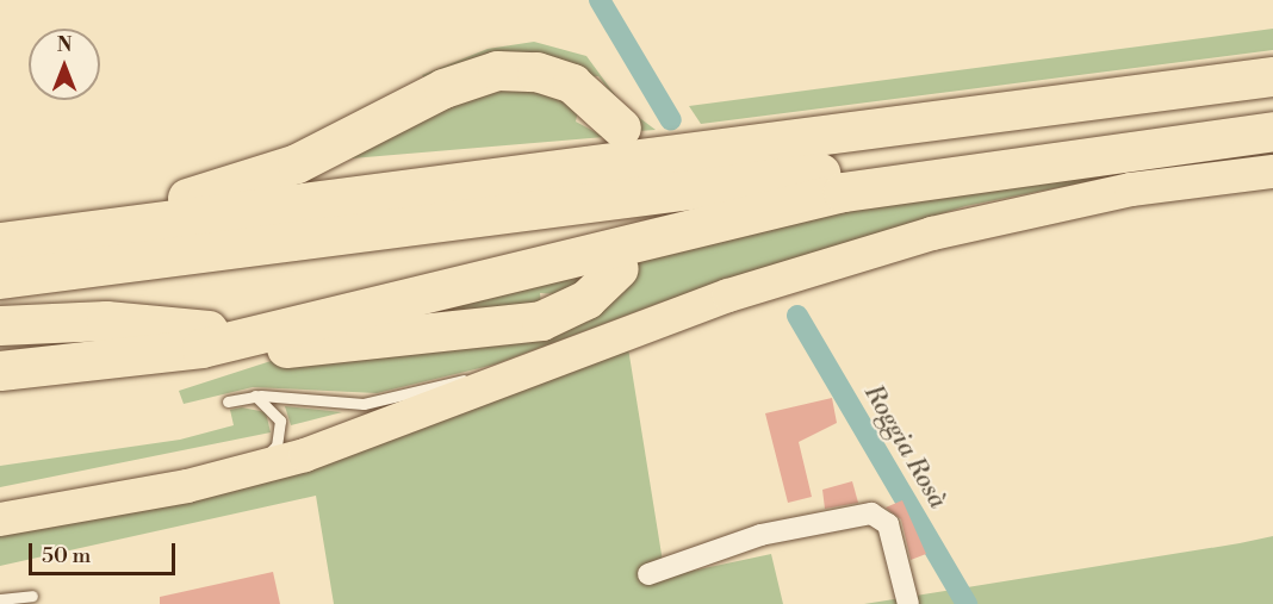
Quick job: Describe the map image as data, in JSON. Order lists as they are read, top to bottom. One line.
{"water":["Roggia Rosà"],"scale_bar":"50 m","north":"top"}
